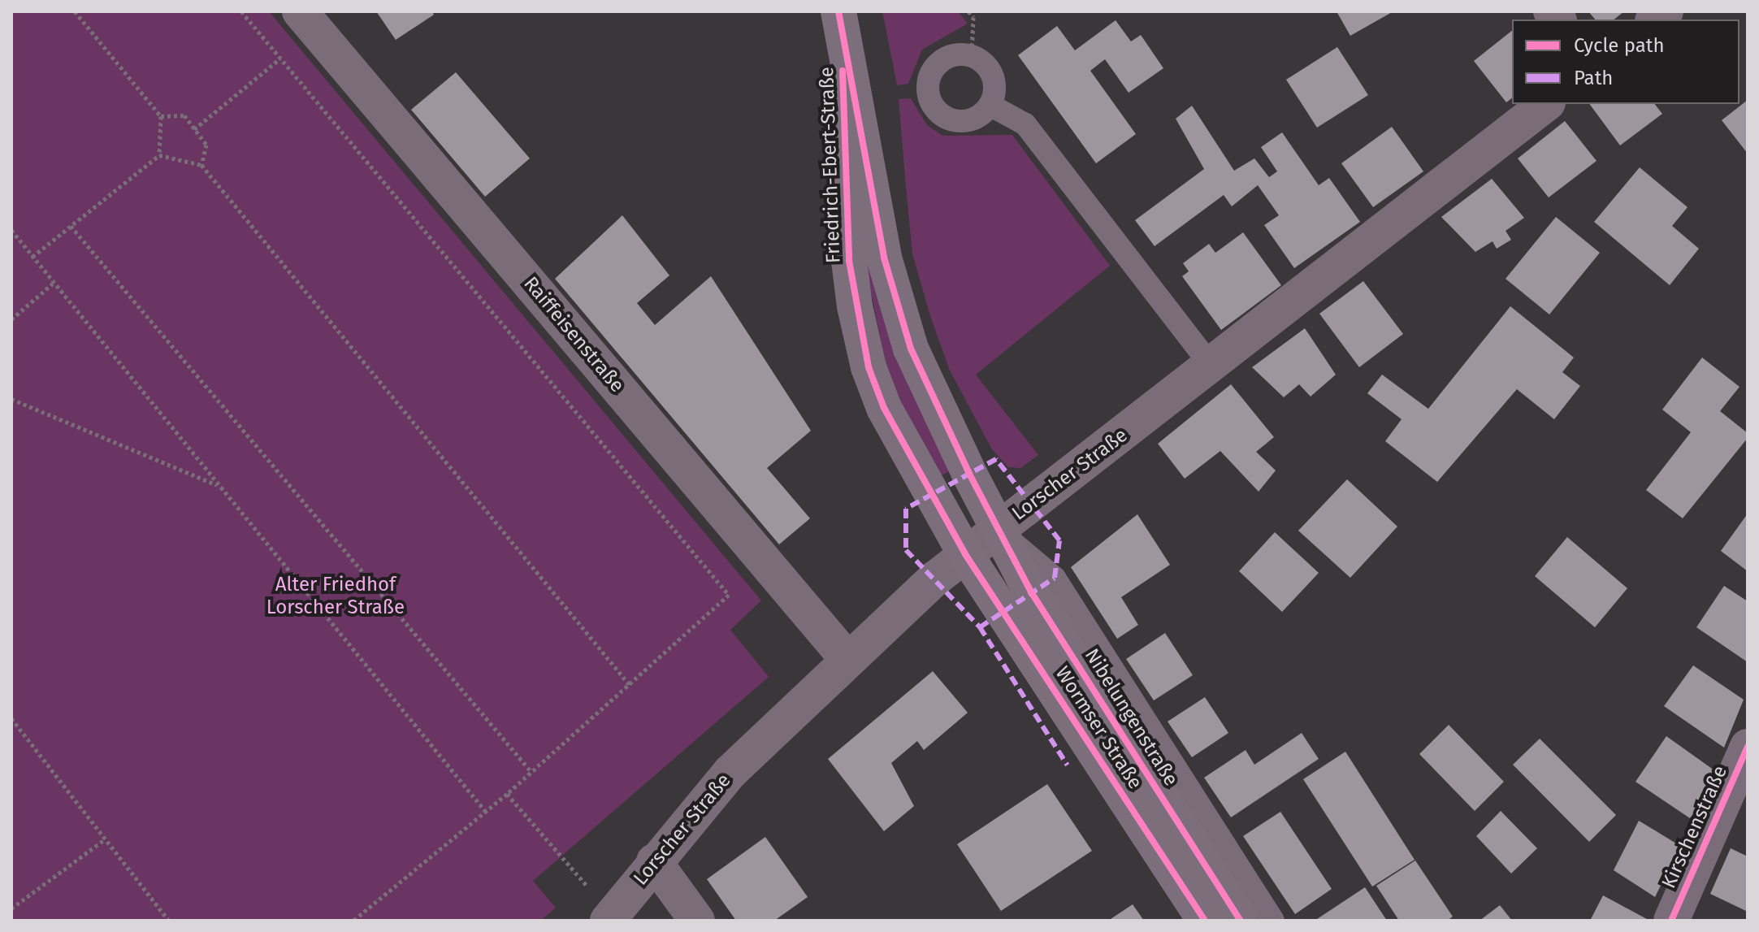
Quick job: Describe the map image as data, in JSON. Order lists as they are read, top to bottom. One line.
{"streets":{"street":["Friedrich-Ebert-Straße","Raiffeisenstraße","Lorscher Straße","Nibelungenstraße","Wormser Straße","Kirschenstraße"]},"crossings":[["Friedrich-Ebert-Straße","Lorscher Straße"],["Friedrich-Ebert-Straße","Nibelungenstraße"],["Friedrich-Ebert-Straße","Wormser Straße"],["Raiffeisenstraße","Lorscher Straße"],["Lorscher Straße","Nibelungenstraße"],["Lorscher Straße","Wormser Straße"]],"parks":["Alter Friedhof Lorscher Straße"],"legend":["Cycle path","Path"]}
